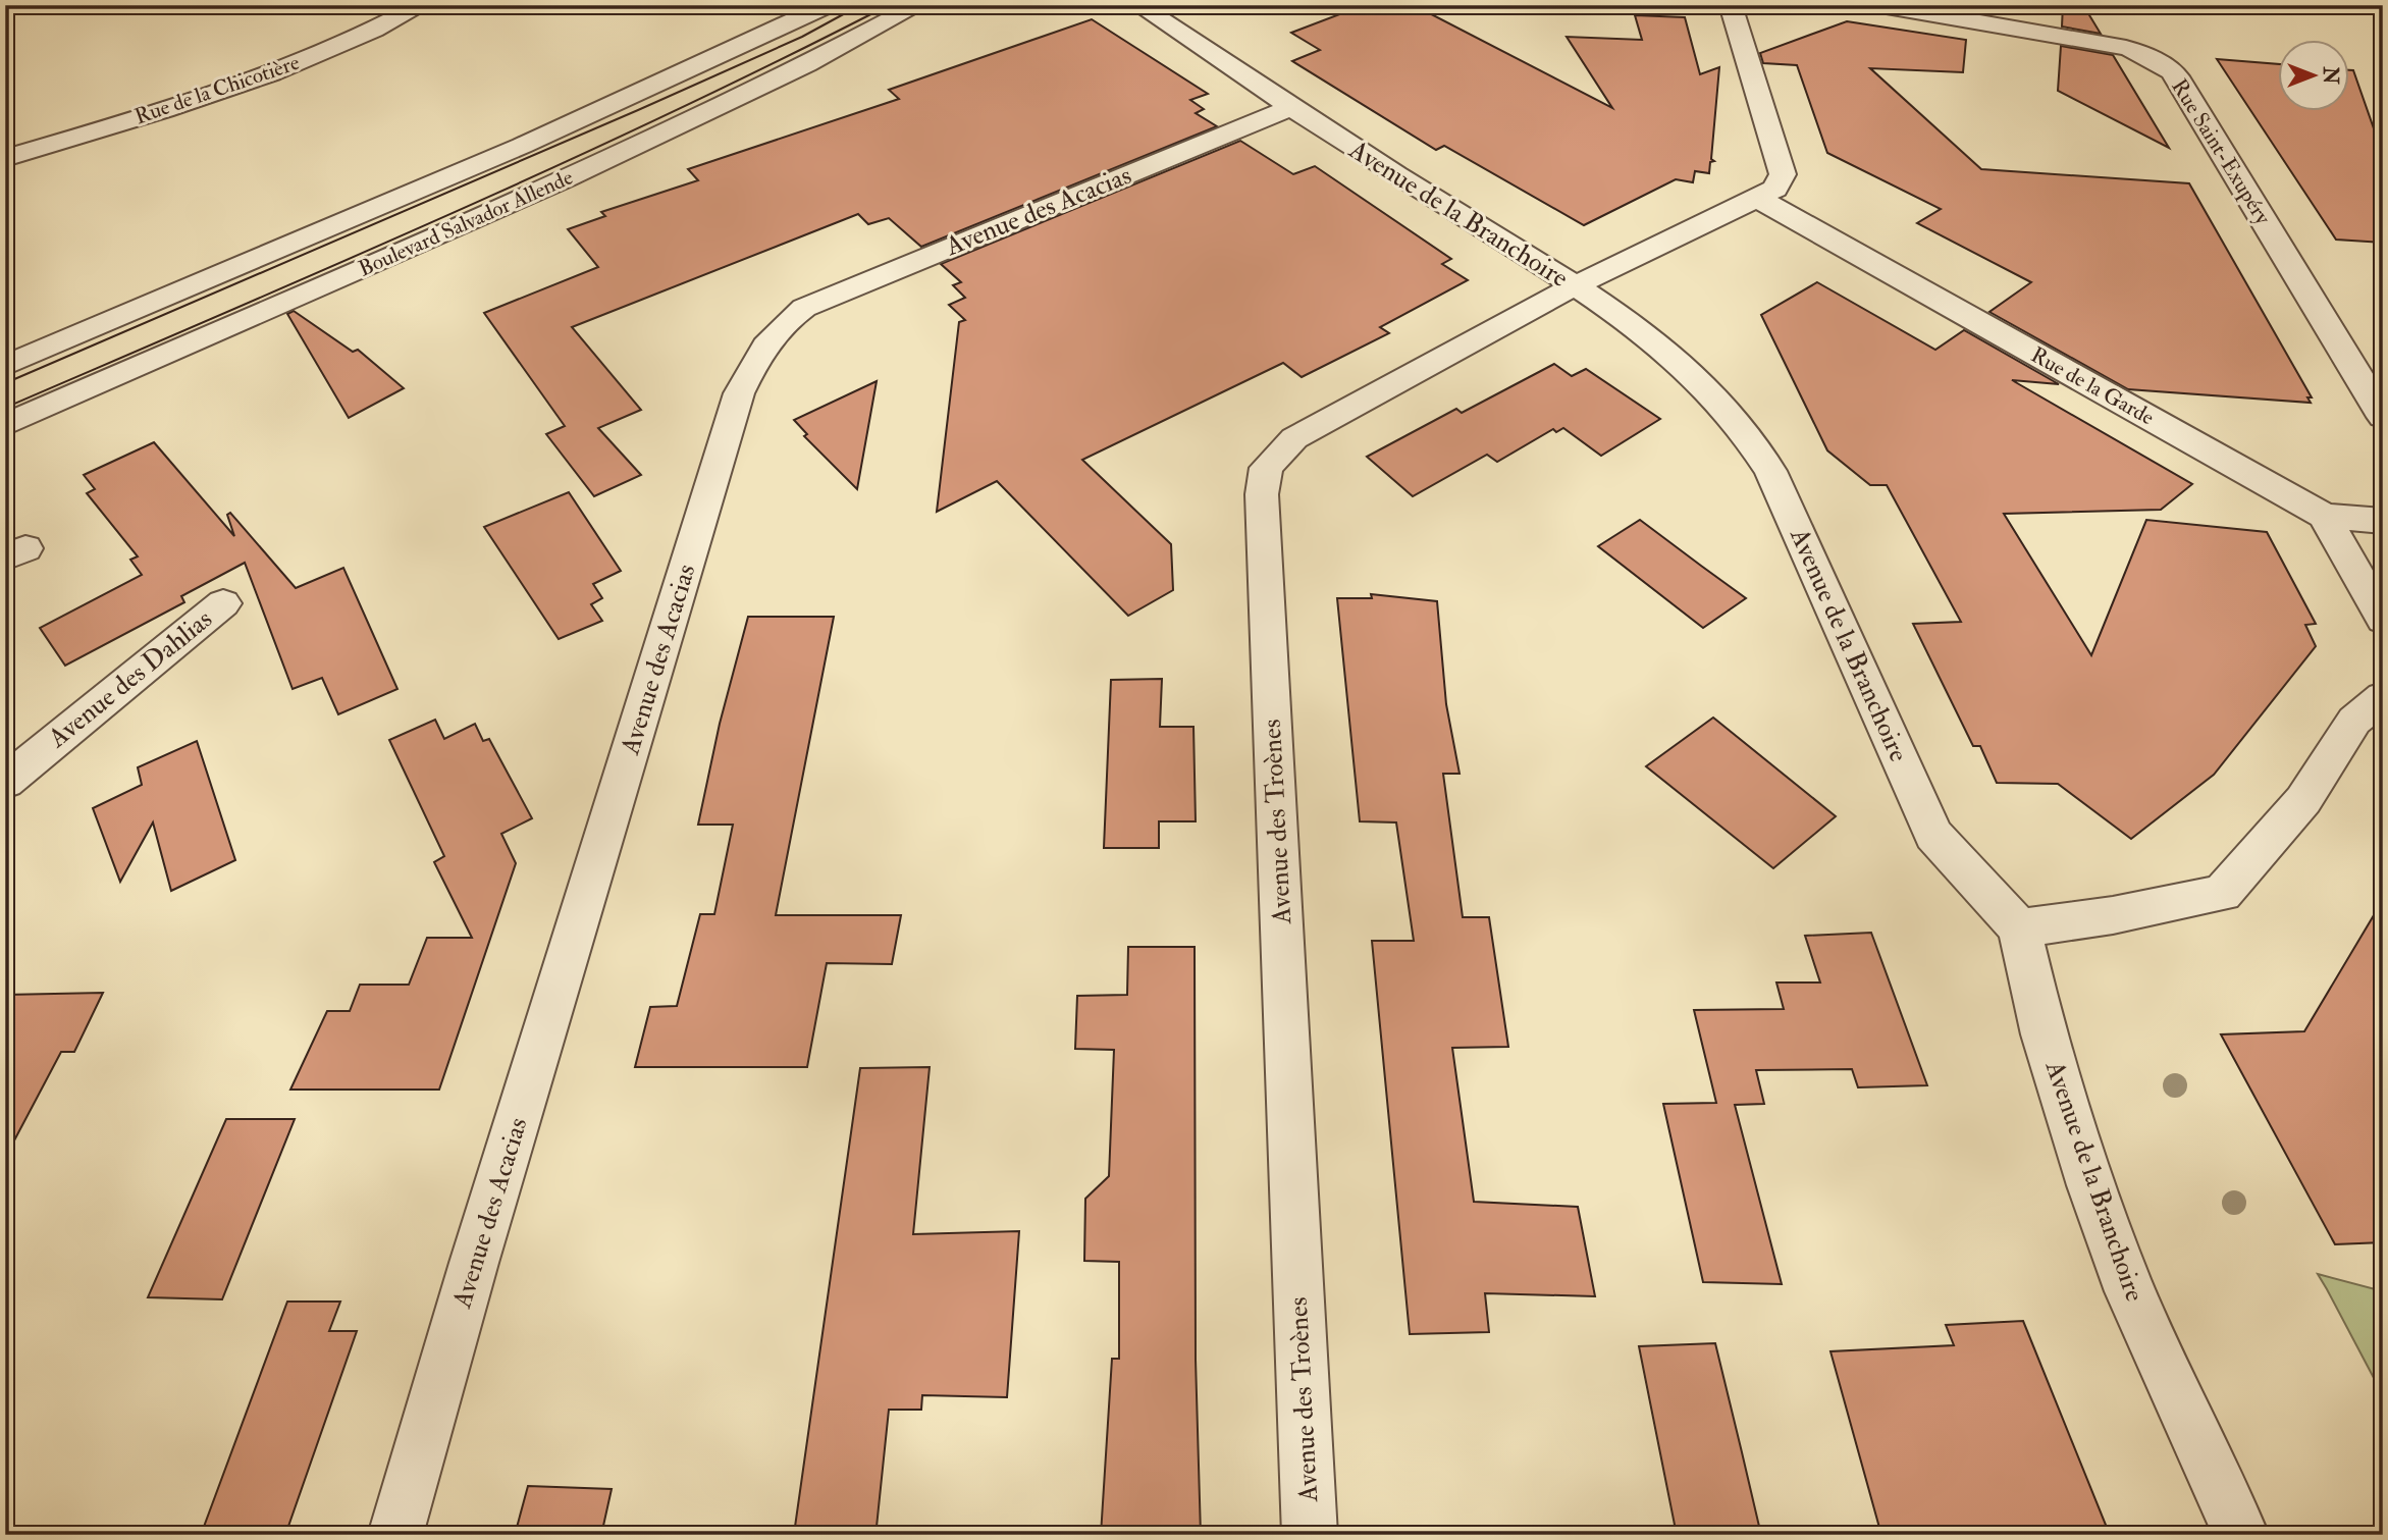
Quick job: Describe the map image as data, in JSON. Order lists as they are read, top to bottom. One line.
{"streets":{"street":["Rue de la Chicotière","Rue Saint-Exupéry","Avenue des Acacias","Avenue de la Branchoire","Boulevard Salvador Allende","Rue de la Garde","Avenue des Dahlias","Avenue des Troènes"]},"crossings":[["Avenue des Acacias","Avenue de la Branchoire"],["Avenue de la Branchoire","Avenue des Troènes"]],"north":"right"}
